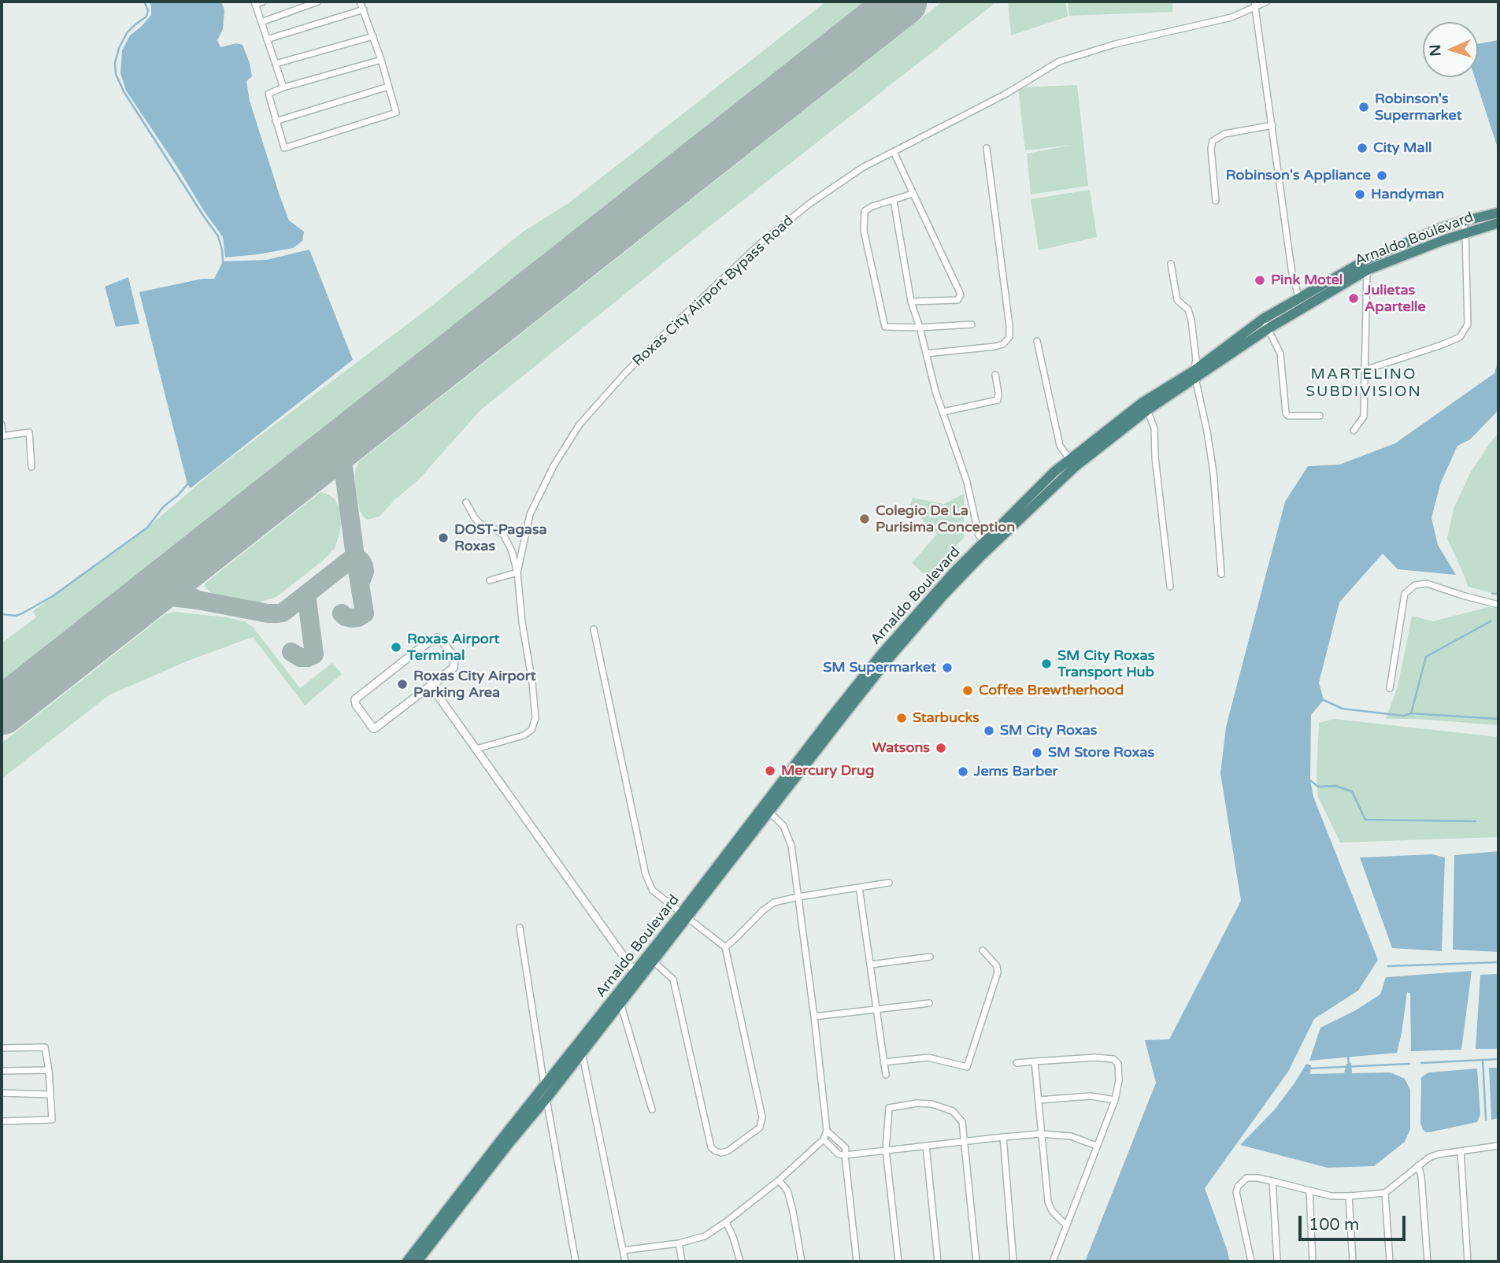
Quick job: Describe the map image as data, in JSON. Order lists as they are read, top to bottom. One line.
{"streets":{"highway":["Arnaldo Boulevard"],"street":["Roxas City Airport Bypass Road"]},"districts":["MARTELINO SUBDIVISION"],"places":["Robinson's Supermarket","City Mall","Robinson's Appliance","Handyman","Pink Motel","Julietas Apartelle","Colegio De La Purisima Conception","DOST-Pagasa Roxas","Roxas Airport Terminal","SM City Roxas Transport Hub","SM Supermarket","Roxas City Airport Parking Area","Coffee Brewtherhood","Starbucks","SM City Roxas","Watsons","SM Store Roxas","Mercury Drug","Jems Barber"],"scale_bar":"100 m","north":"left"}
